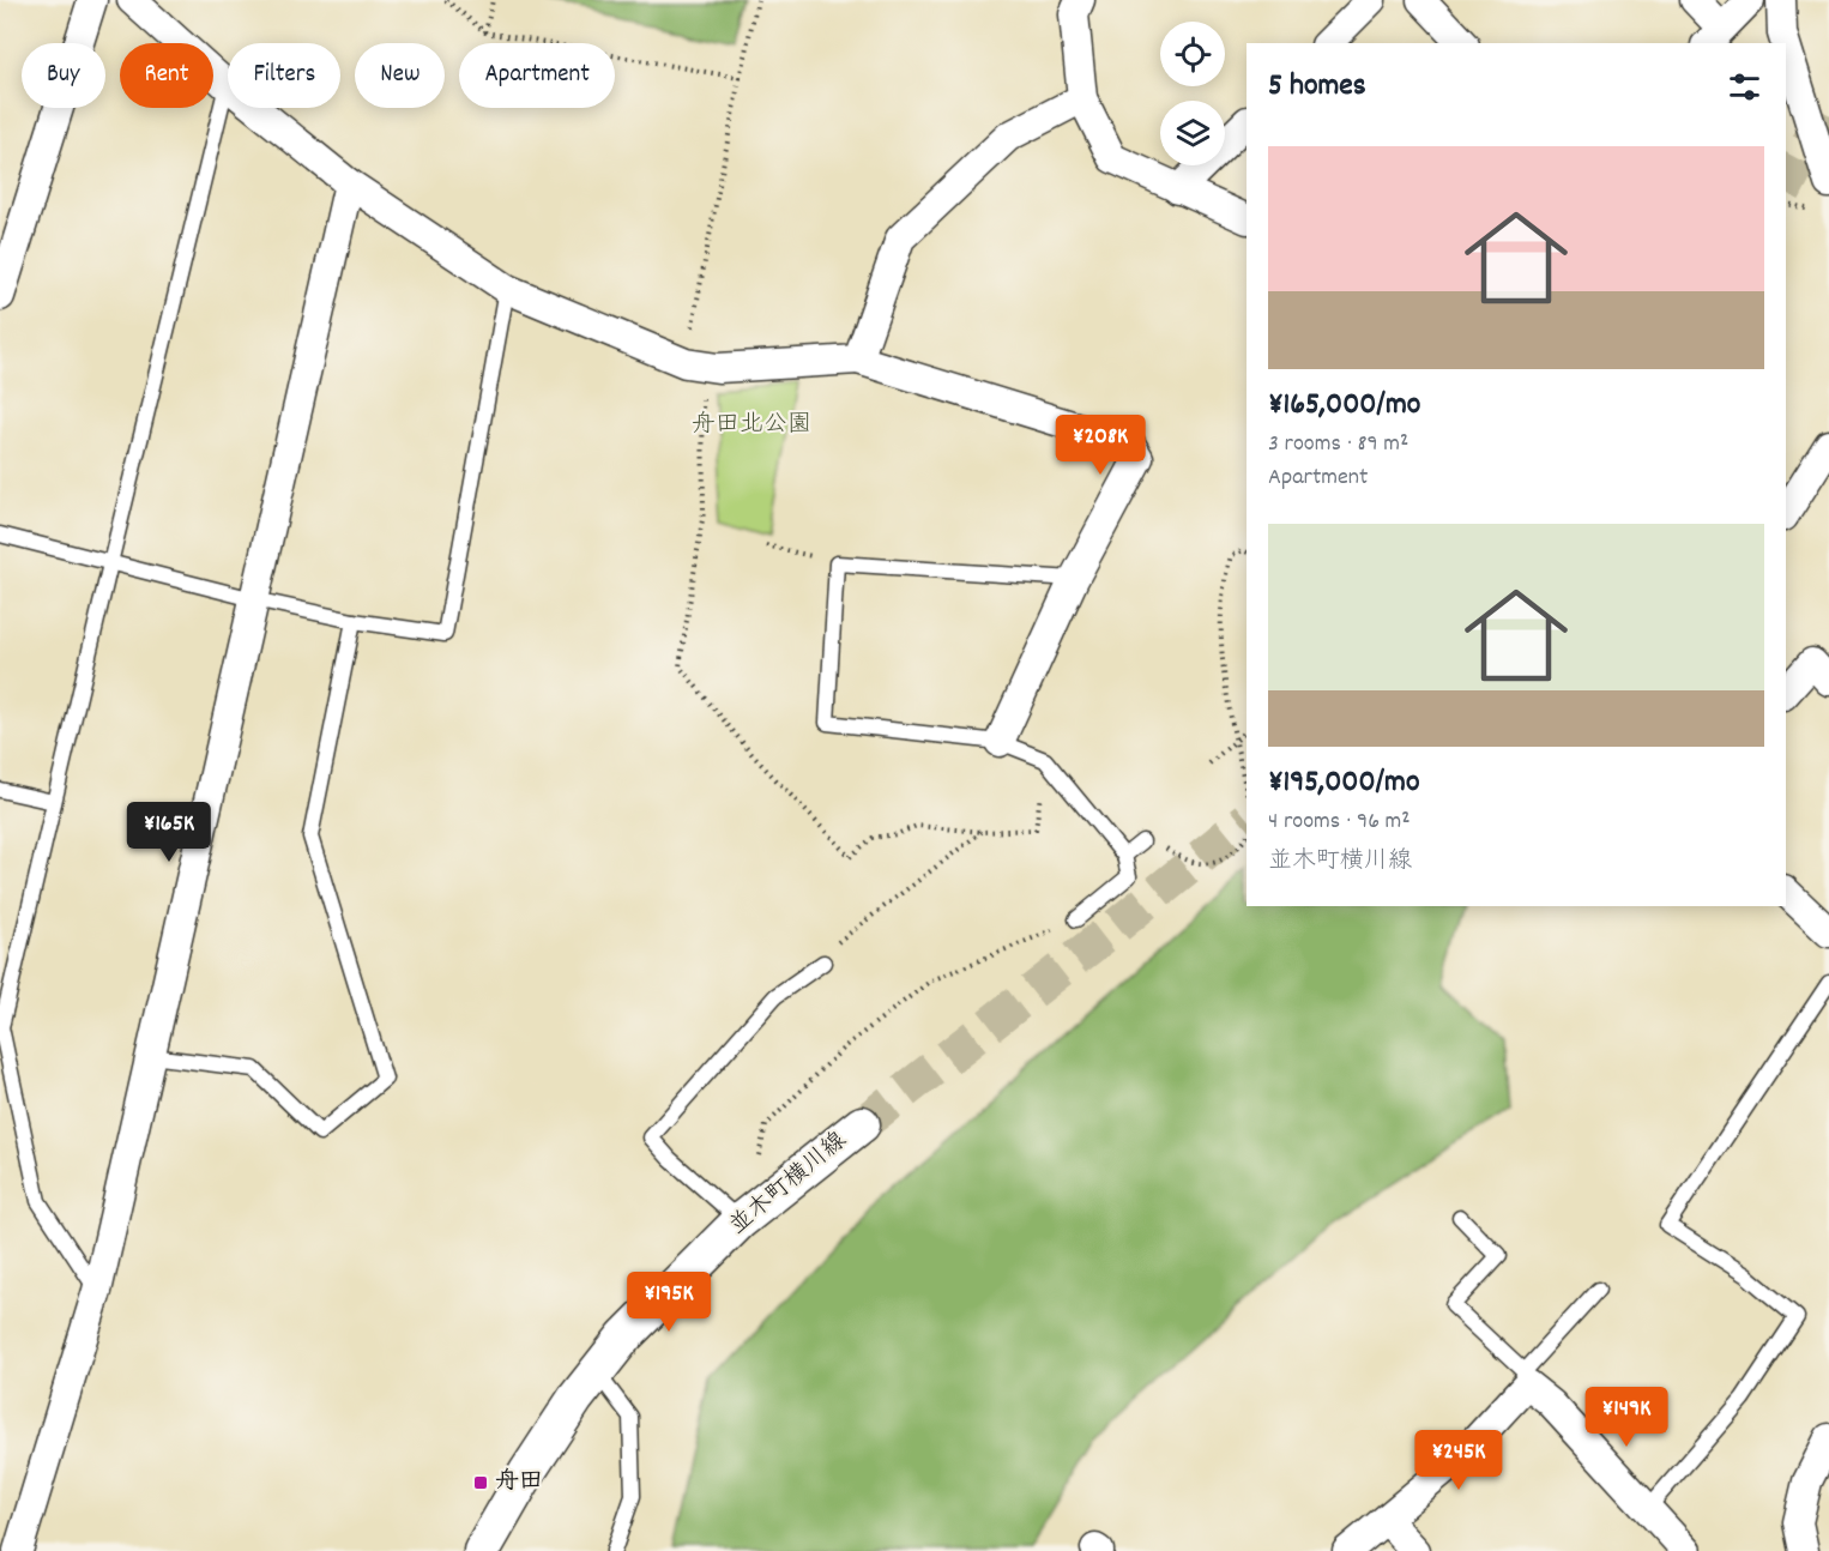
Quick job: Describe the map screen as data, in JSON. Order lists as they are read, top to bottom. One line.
{"streets":{"street":["並木町横川線"]},"parks":["舟田北公園"],"places":{"transit":["舟田"]},"page":{"chip":["Buy","Rent","Filters","New","Apartment"],"heading":"5 homes","list":[{"name":"¥165,000/mo","note":"3 rooms · 89 m² · Apartment"},{"name":"¥195,000/mo","note":"4 rooms · 96 m² · 並木町横川線"}],"price":["¥208K","¥165K","¥195K","¥149K","¥245K"]}}
